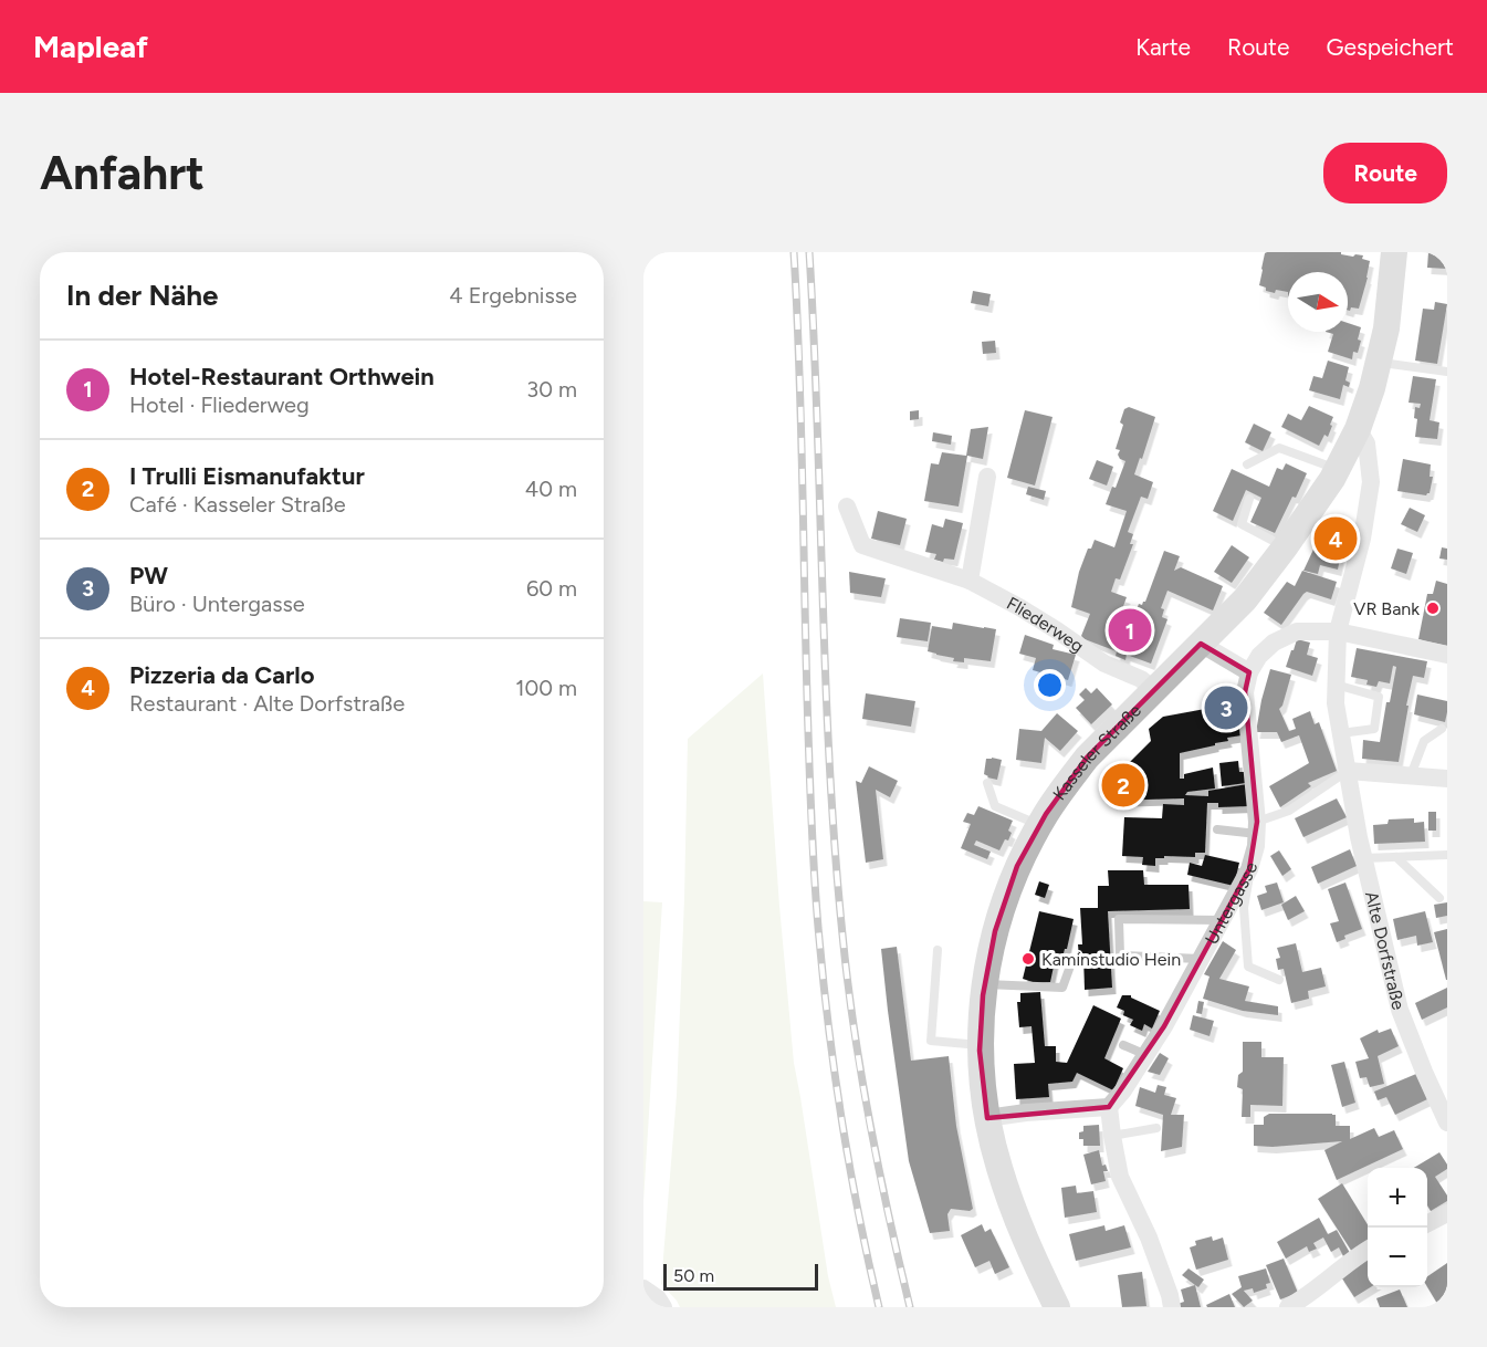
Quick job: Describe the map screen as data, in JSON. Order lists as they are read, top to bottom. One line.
{"streets":{"main road":["Kasseler Straße"],"street":["Fliederweg","Untergasse","Alte Dorfstraße"]},"crossings":[["Fliederweg","Kasseler Straße"],["Kasseler Straße","Alte Dorfstraße"]],"places":["VR Bank","Kaminstudio Hein"],"scale_bar":"50 m","north":"right","page":{"header":"Mapleaf","nav":["Karte","Route","Gespeichert"],"buttons":"Route","title":"Anfahrt","heading":["In der Nähe","4 Ergebnisse"],"list":[{"mark":"1","name":"Hotel-Restaurant Orthwein","note":"Hotel · Fliederweg","value":"30 m"},{"mark":"2","name":"I Trulli Eismanufaktur","note":"Café · Kasseler Straße","value":"40 m"},{"mark":"3","name":"PW","note":"Büro · Untergasse","value":"60 m"},{"mark":"4","name":"Pizzeria da Carlo","note":"Restaurant · Alte Dorfstraße","value":"100 m"}],"pins":["4","1","3","2"],"map_buttons":["+","−"],"scale":"50 m"}}
